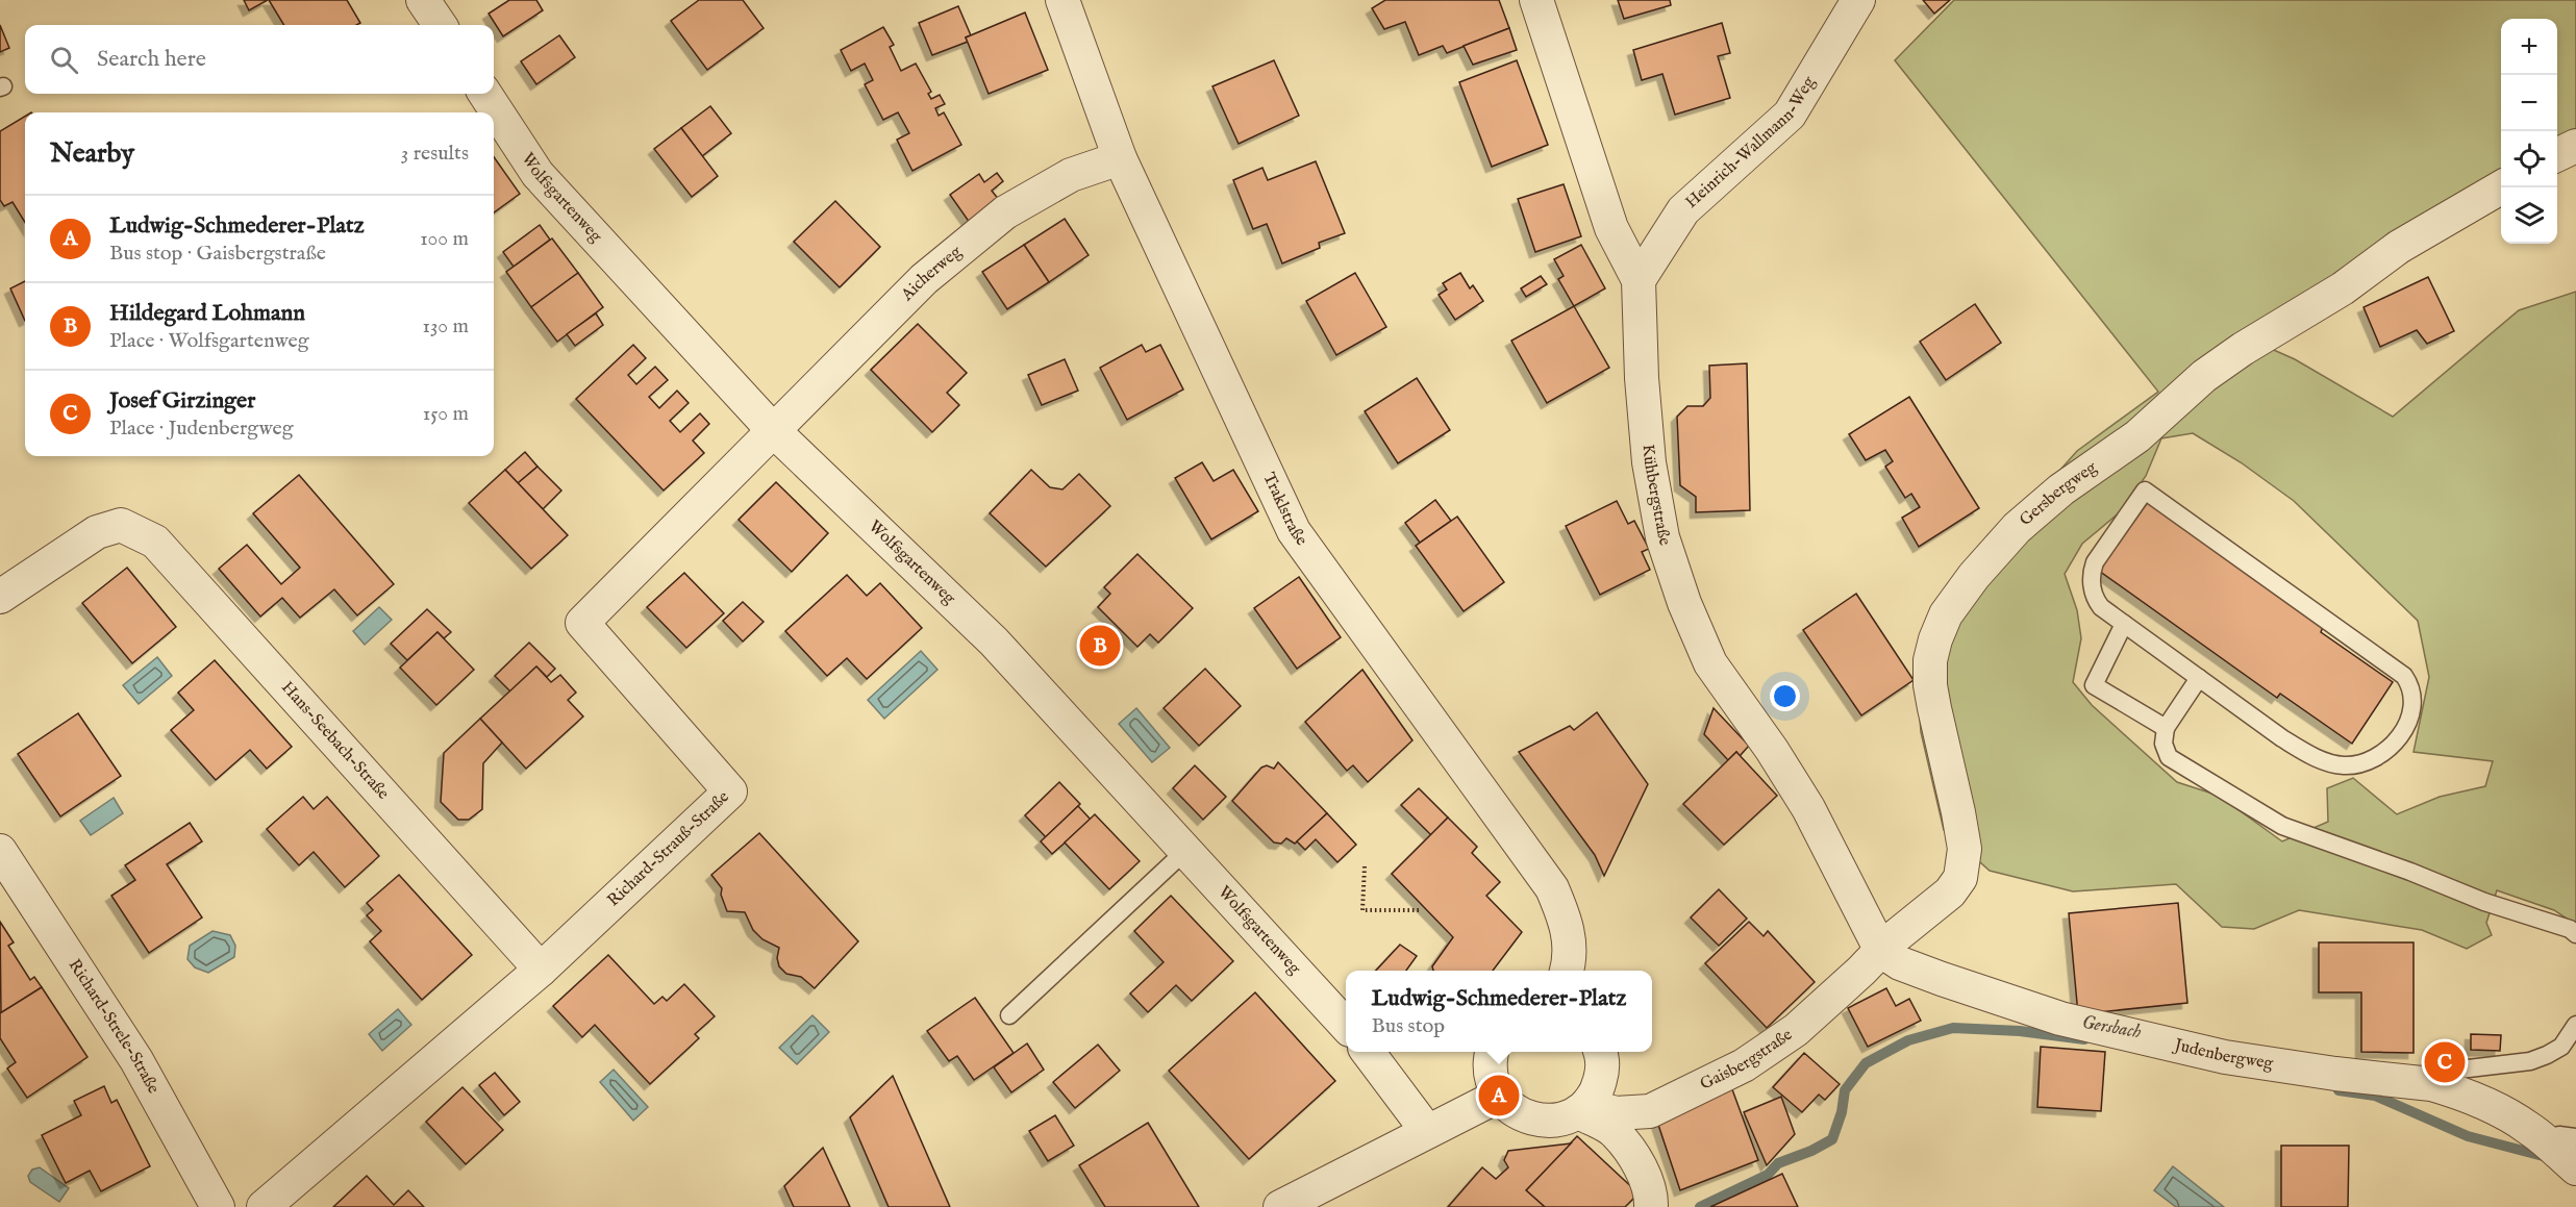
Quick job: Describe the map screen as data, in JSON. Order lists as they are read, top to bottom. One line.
{"streets":{"street":["Heinrich-Wallmann-Weg","Wolfsgartenweg","Aicherweg","Kühbergstraße","Gersbergweg","Traklstraße","Hans-Seebach-Straße","Richard-Strauß-Straße","Richard-Strele-Straße","Judenbergweg","Gaisbergstraße"]},"crossings":[["Heinrich-Wallmann-Weg","Kühbergstraße"],["Wolfsgartenweg","Aicherweg"],["Wolfsgartenweg","Richard-Strauß-Straße"],["Aicherweg","Traklstraße"],["Aicherweg","Richard-Strauß-Straße"],["Kühbergstraße","Gersbergweg"],["Kühbergstraße","Judenbergweg"],["Kühbergstraße","Gaisbergstraße"],["Gersbergweg","Judenbergweg"],["Gersbergweg","Gaisbergstraße"],["Hans-Seebach-Straße","Richard-Strauß-Straße"],["Judenbergweg","Gaisbergstraße"]],"water":["Gersbach"],"page":{"map_buttons":["+","−"],"search":"Search here","heading":["Nearby","3 results"],"list":[{"mark":"A","name":"Ludwig-Schmederer-Platz","note":"Bus stop · Gaisbergstraße","value":"100 m"},{"mark":"B","name":"Hildegard Lohmann","note":"Place · Wolfsgartenweg","value":"130 m"},{"mark":"C","name":"Josef Girzinger","note":"Place · Judenbergweg","value":"150 m"}],"pins":["B","C","A"],"popup":["Ludwig-Schmederer-Platz","Bus stop"]}}
